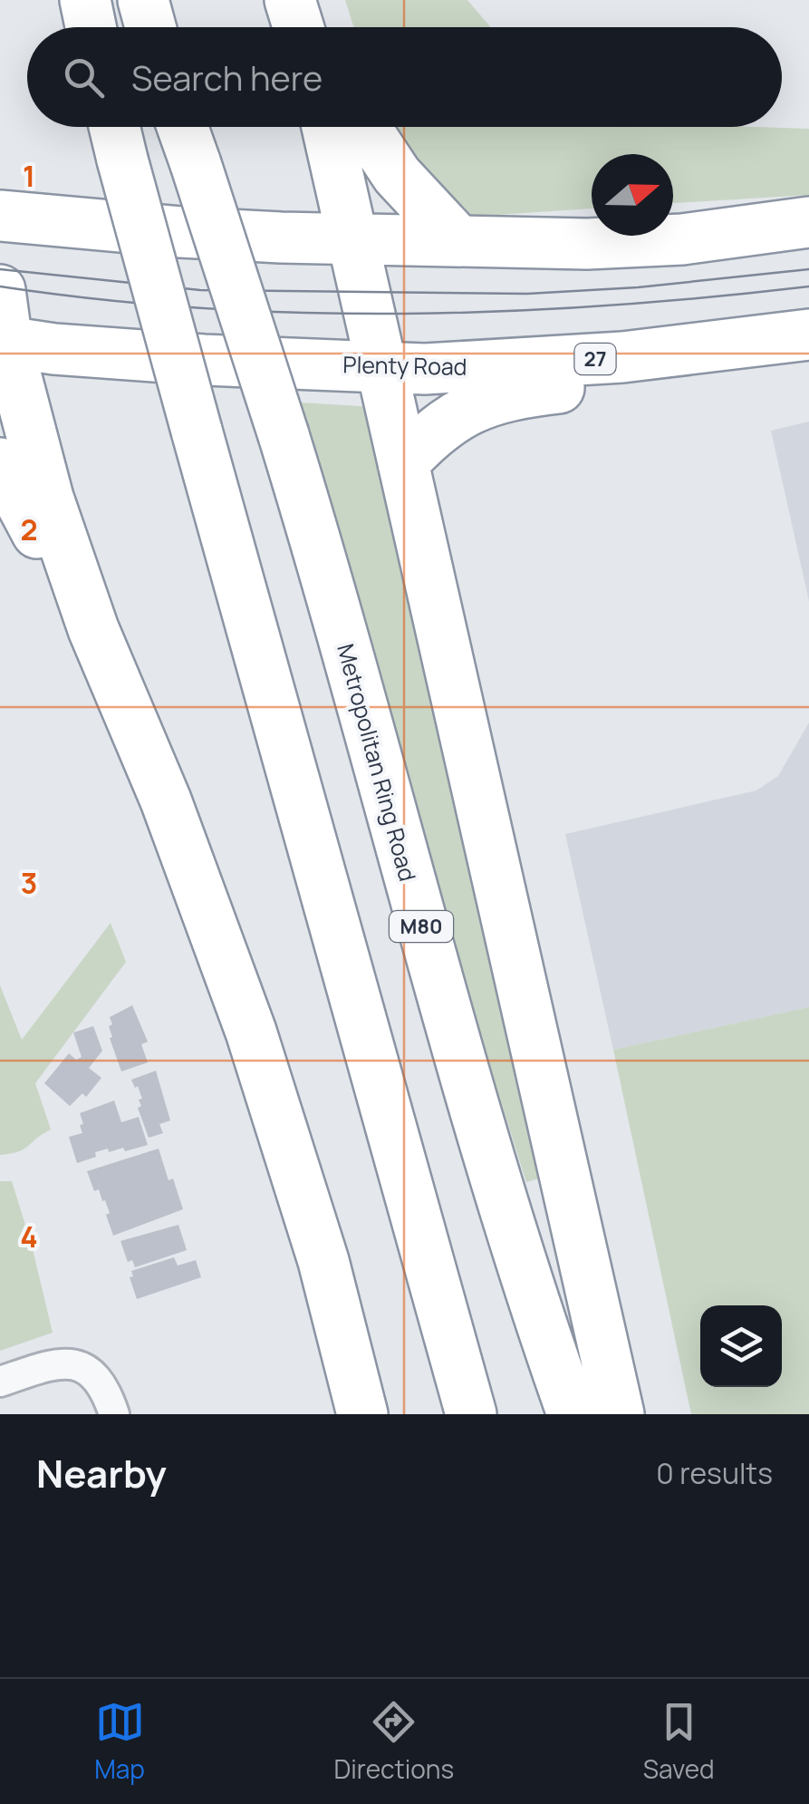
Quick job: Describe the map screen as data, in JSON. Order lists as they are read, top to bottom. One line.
{"streets":{"highway":["27","Plenty Road","Metropolitan Ring Road","M80"]},"north":"right","page":{"search":"Search here","heading":["Nearby","0 results"],"nav":["Map","Directions","Saved"]},"grid":{"rows":["1","2","3","4"]}}
